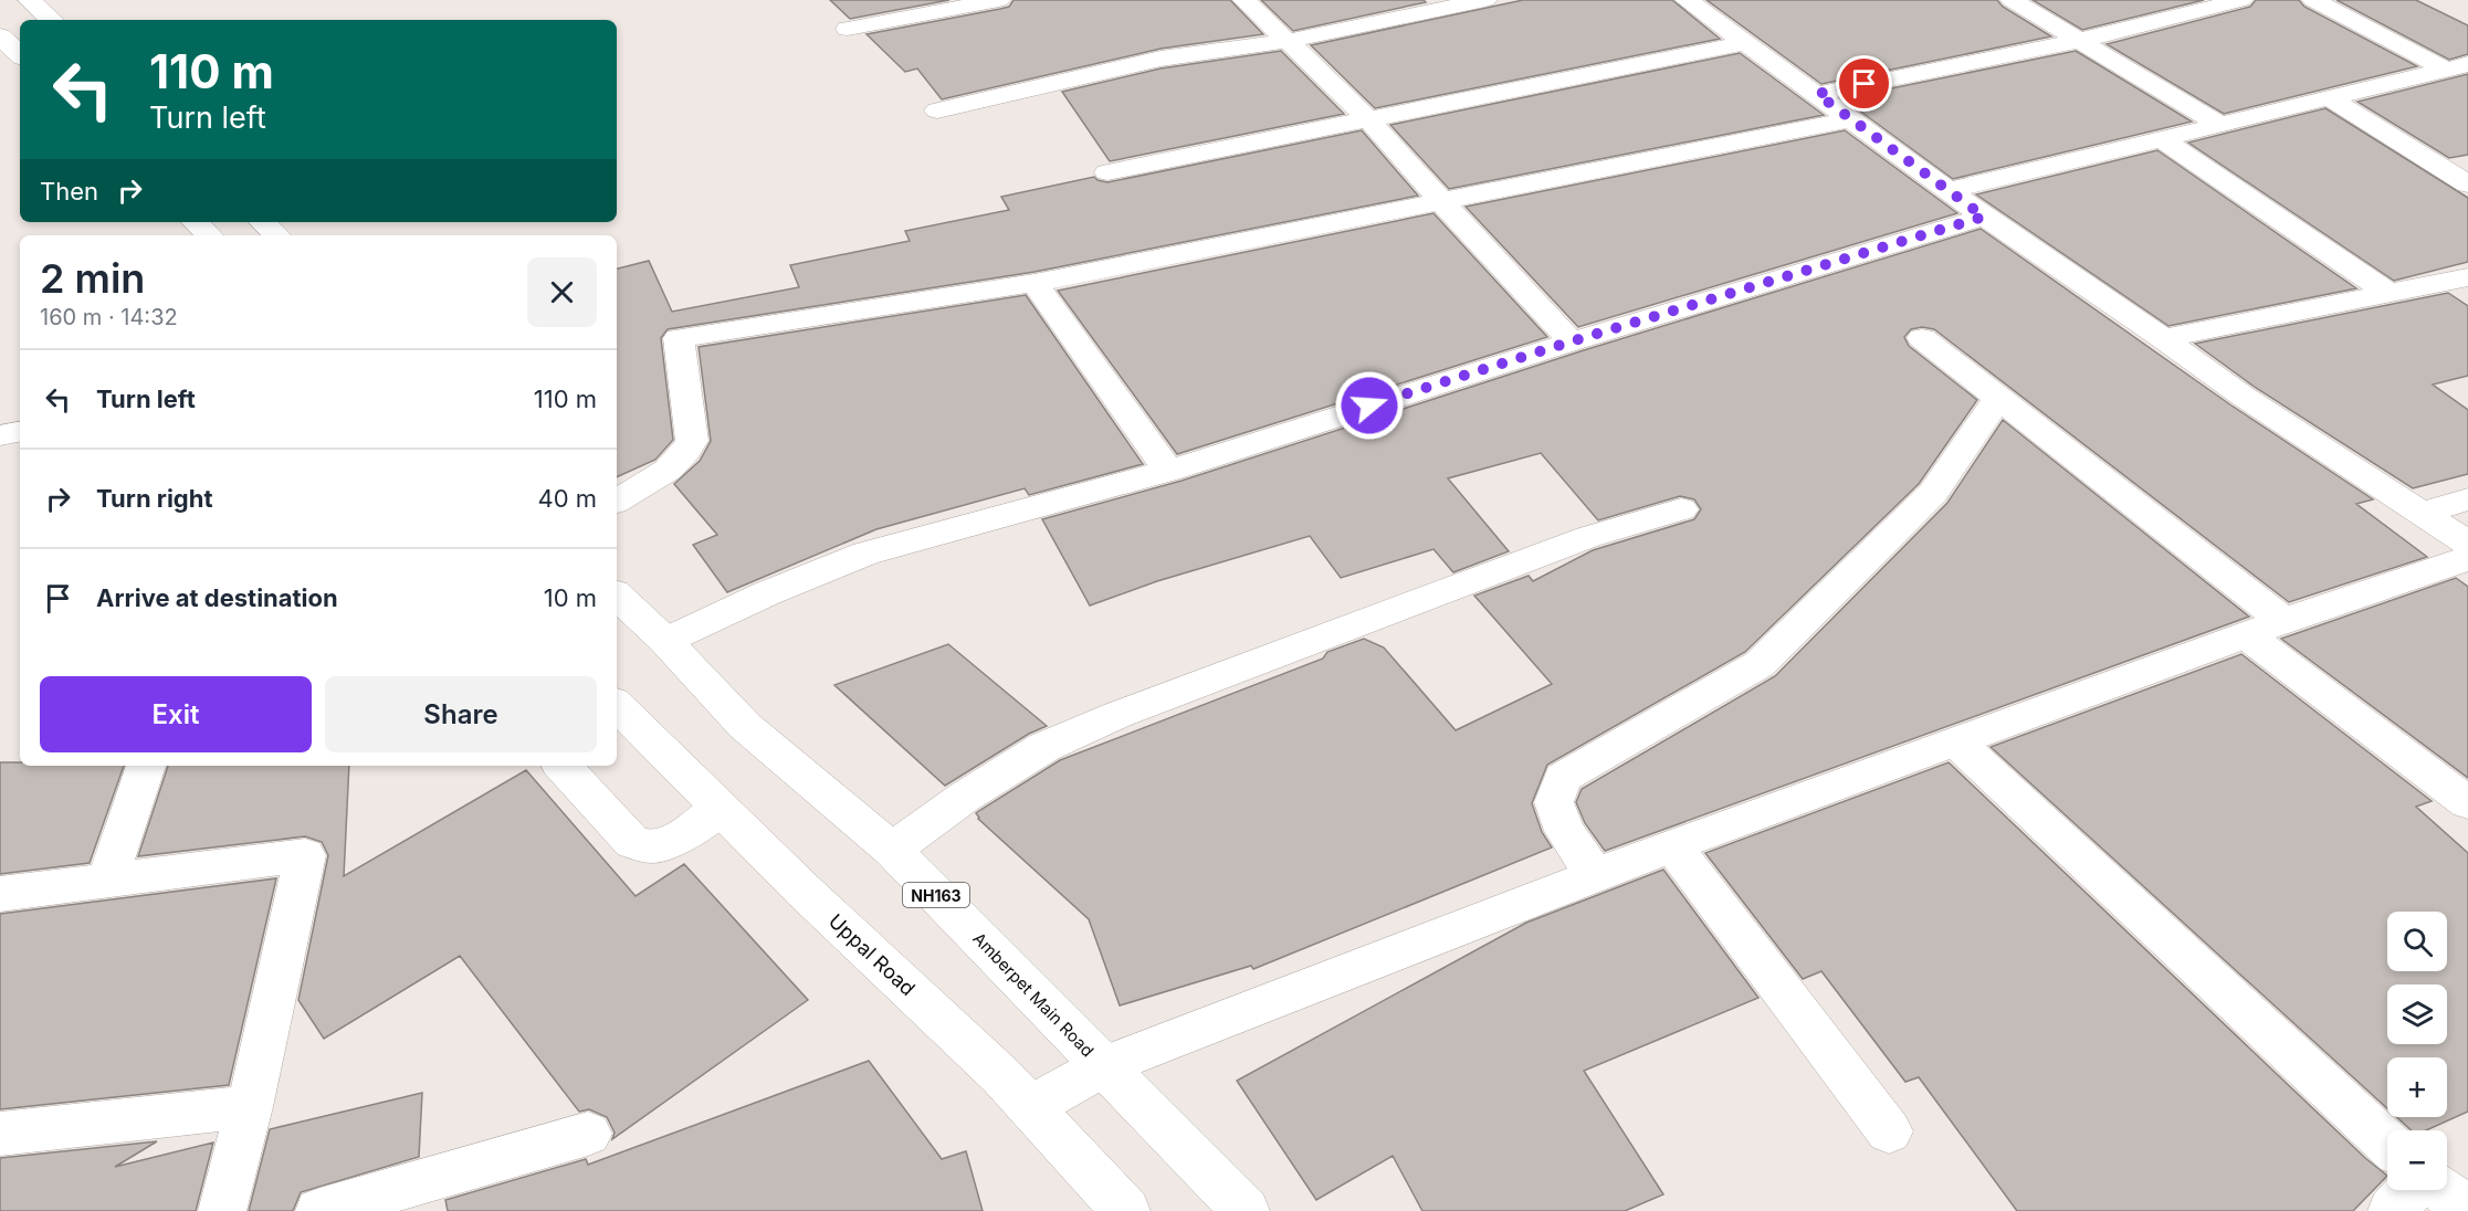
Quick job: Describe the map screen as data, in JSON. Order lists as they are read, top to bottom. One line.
{"streets":{"main road":["NH163","Uppal Road","Amberpet Main Road"]},"page":{"turn":["110 m","Turn left"],"then":"Then","heading":["2 min","160 m · 14:32"],"list":[{"name":"Turn left","value":"110 m"},{"name":"Turn right","value":"40 m"},{"name":"Arrive at destination","value":"10 m"}],"buttons":["Exit","Share"],"map_buttons":["+","−"]}}
